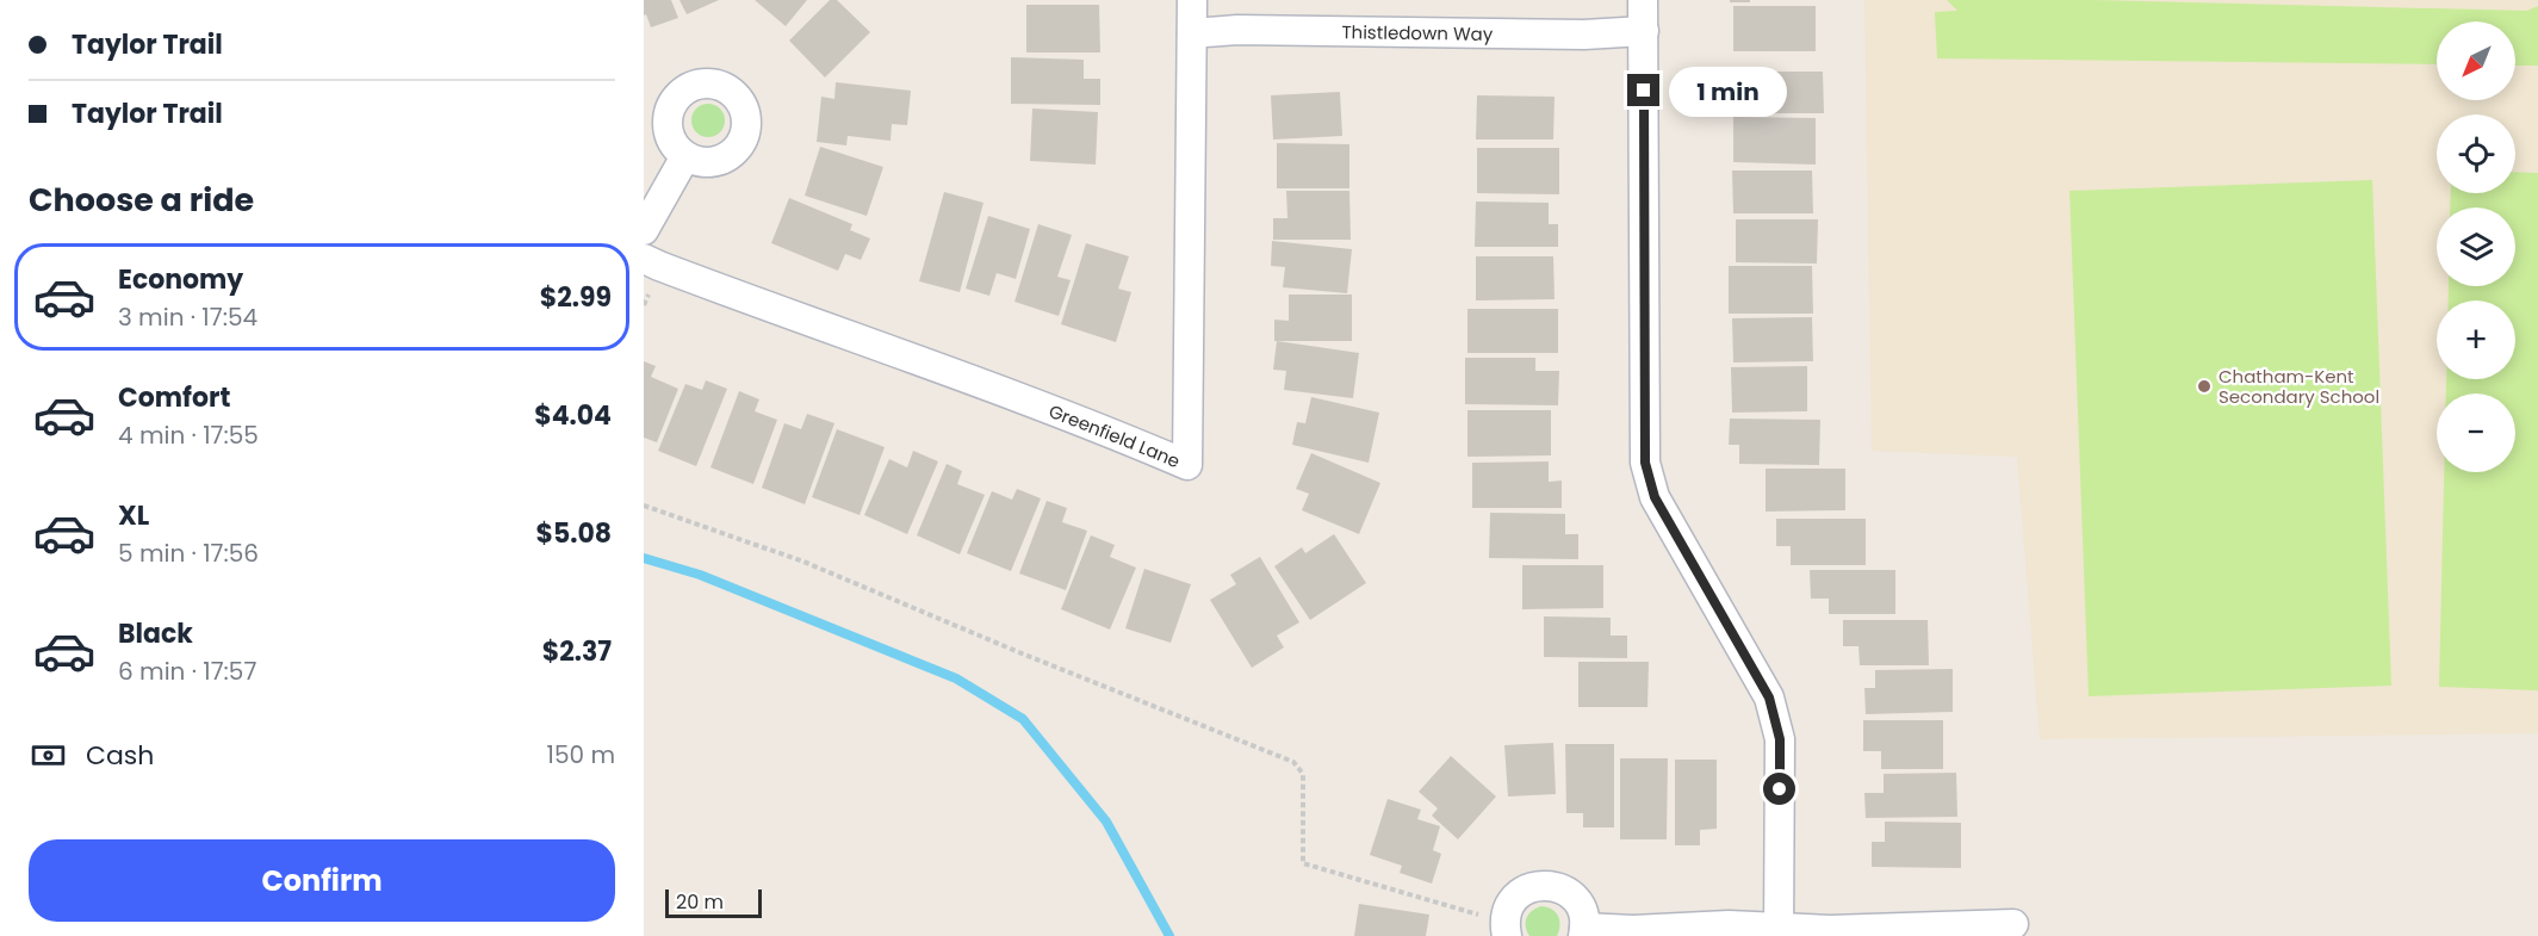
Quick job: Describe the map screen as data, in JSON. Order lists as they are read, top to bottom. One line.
{"streets":{"street":["Thistledown Way","Greenfield Lane"]},"crossings":[["Thistledown Way","Greenfield Lane"]],"places":["Chatham-Kent Secondary School"],"scale_bar":"20 m","north":"bottom left","page":{"banner":["Taylor Trail","Taylor Trail"],"map_buttons":["+","−"],"bubble":"1 min","heading":"Choose a ride","list":[{"name":"Economy","note":"3 min · 17:54","value":"$2.99"},{"name":"Comfort","note":"4 min · 17:55","value":"$4.04"},{"name":"XL","note":"5 min · 17:56","value":"$5.08"},{"name":"Black","note":"6 min · 17:57","value":"$2.37"}],"pay":["Cash","150 m"],"buttons":"Confirm","scale":"20 m"}}
